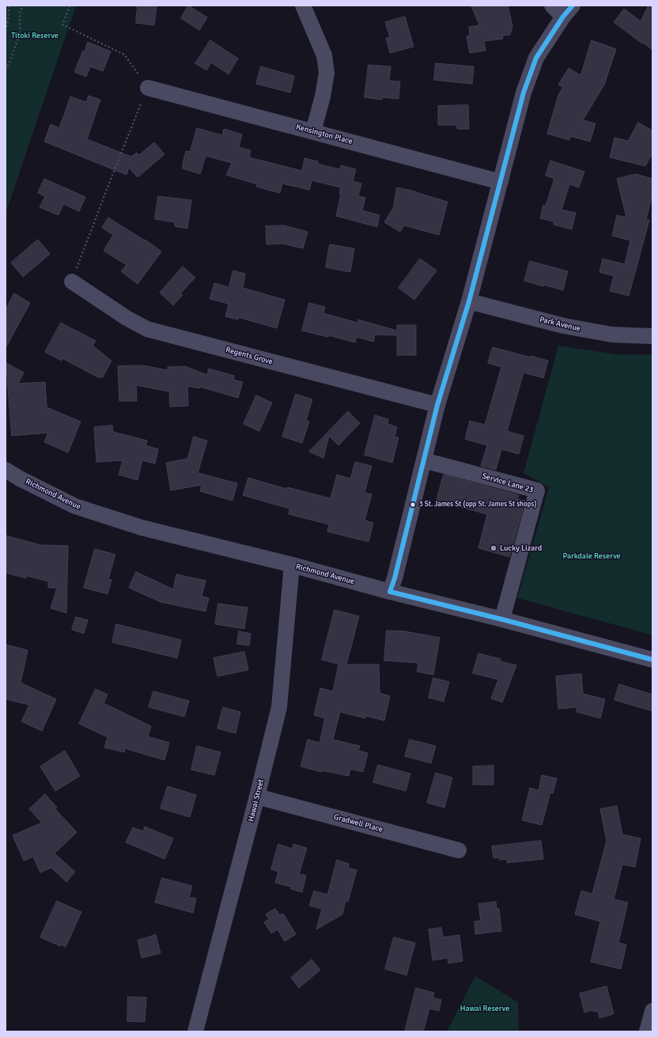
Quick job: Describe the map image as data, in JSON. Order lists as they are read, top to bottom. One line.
{"streets":{"street":["Kensington Place","Park Avenue","Regents Grove","Service Lane 23","Richmond Avenue","Hawai Street","Gradwell Place"]},"crossings":[["Service Lane 23","Richmond Avenue"],["Richmond Avenue","Hawai Street"],["Hawai Street","Gradwell Place"]],"parks":["Titoki Reserve","Parkdale Reserve","Hawai Reserve"],"places":["3 St. James St (opp St. James St shops)","Lucky Lizard"]}
